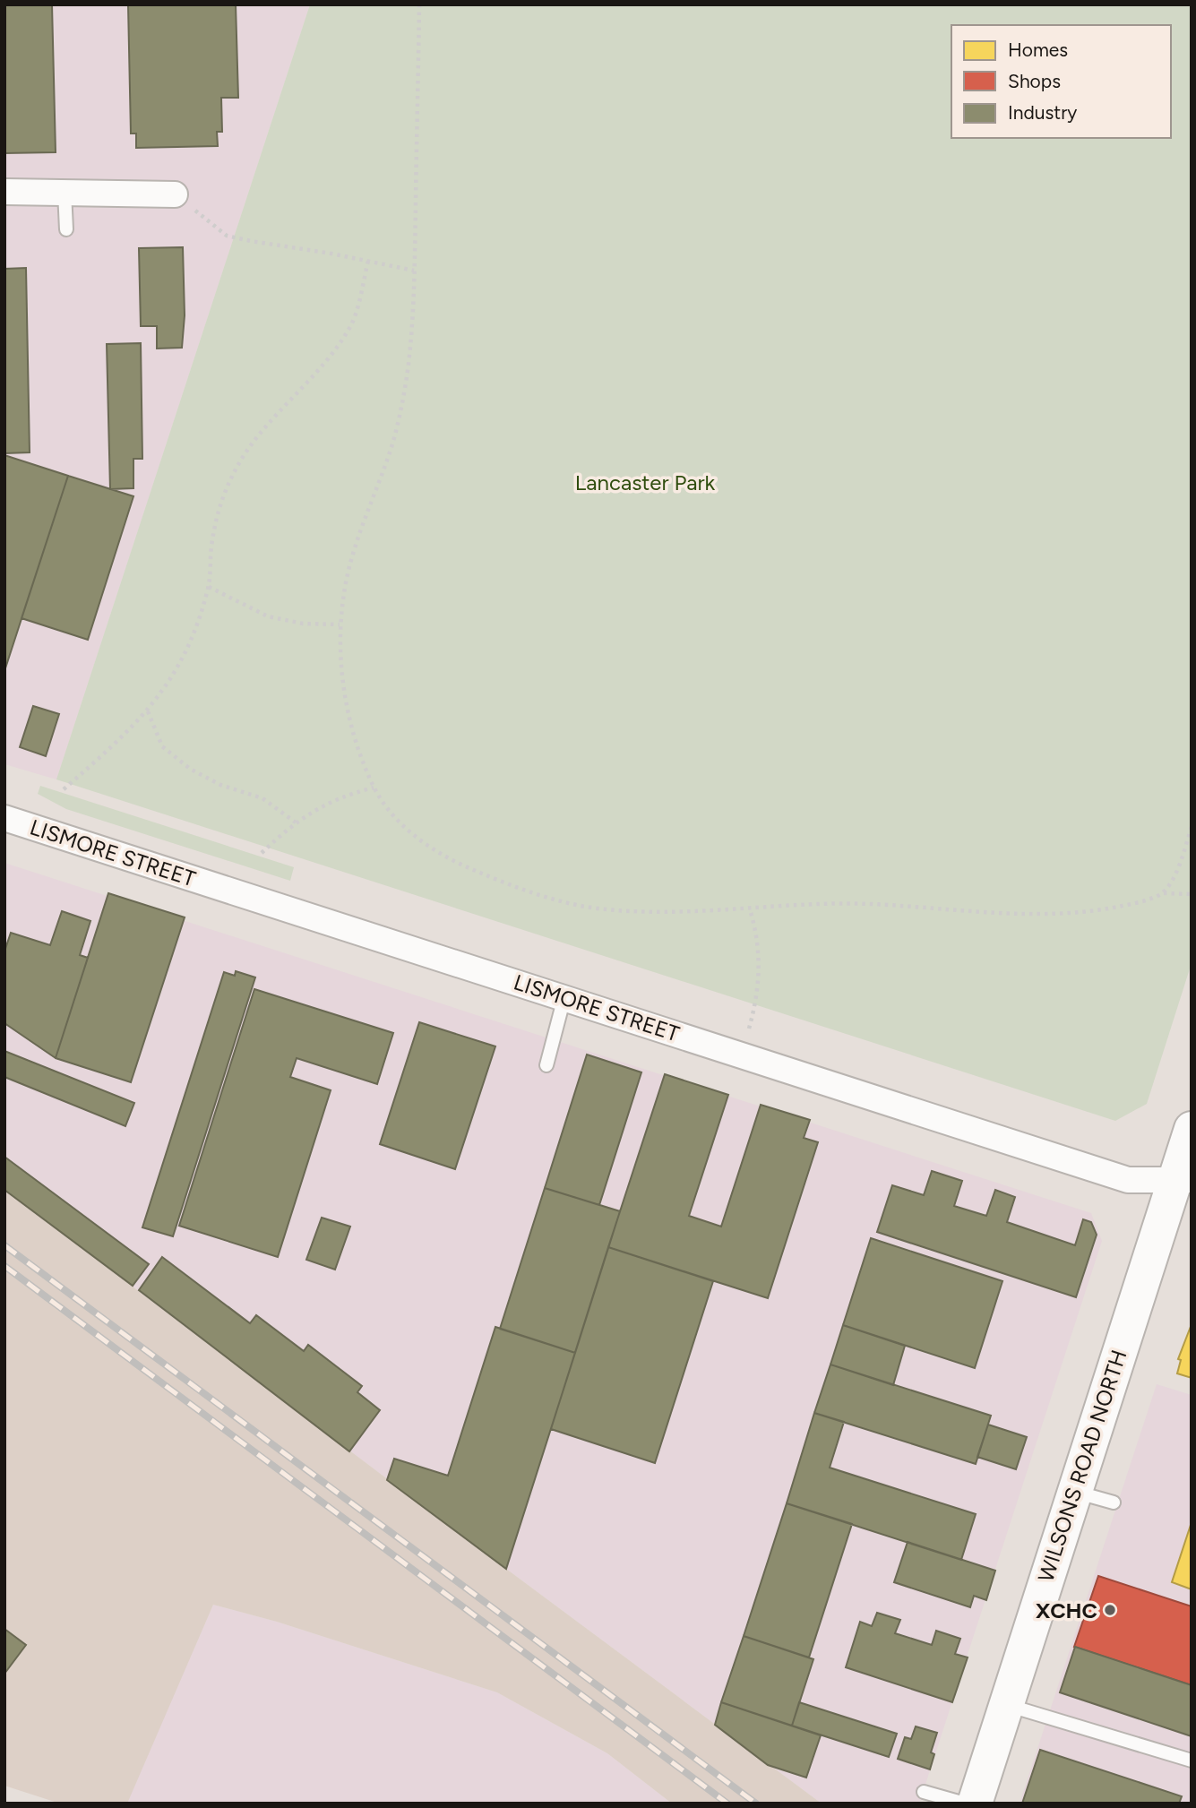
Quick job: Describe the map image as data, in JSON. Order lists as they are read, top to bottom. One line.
{"streets":{"street":["LISMORE STREET","WILSONS ROAD NORTH"]},"crossings":[["LISMORE STREET","WILSONS ROAD NORTH"]],"parks":["Lancaster Park"],"places":["XCHC"],"legend":["Homes","Shops","Industry"]}
